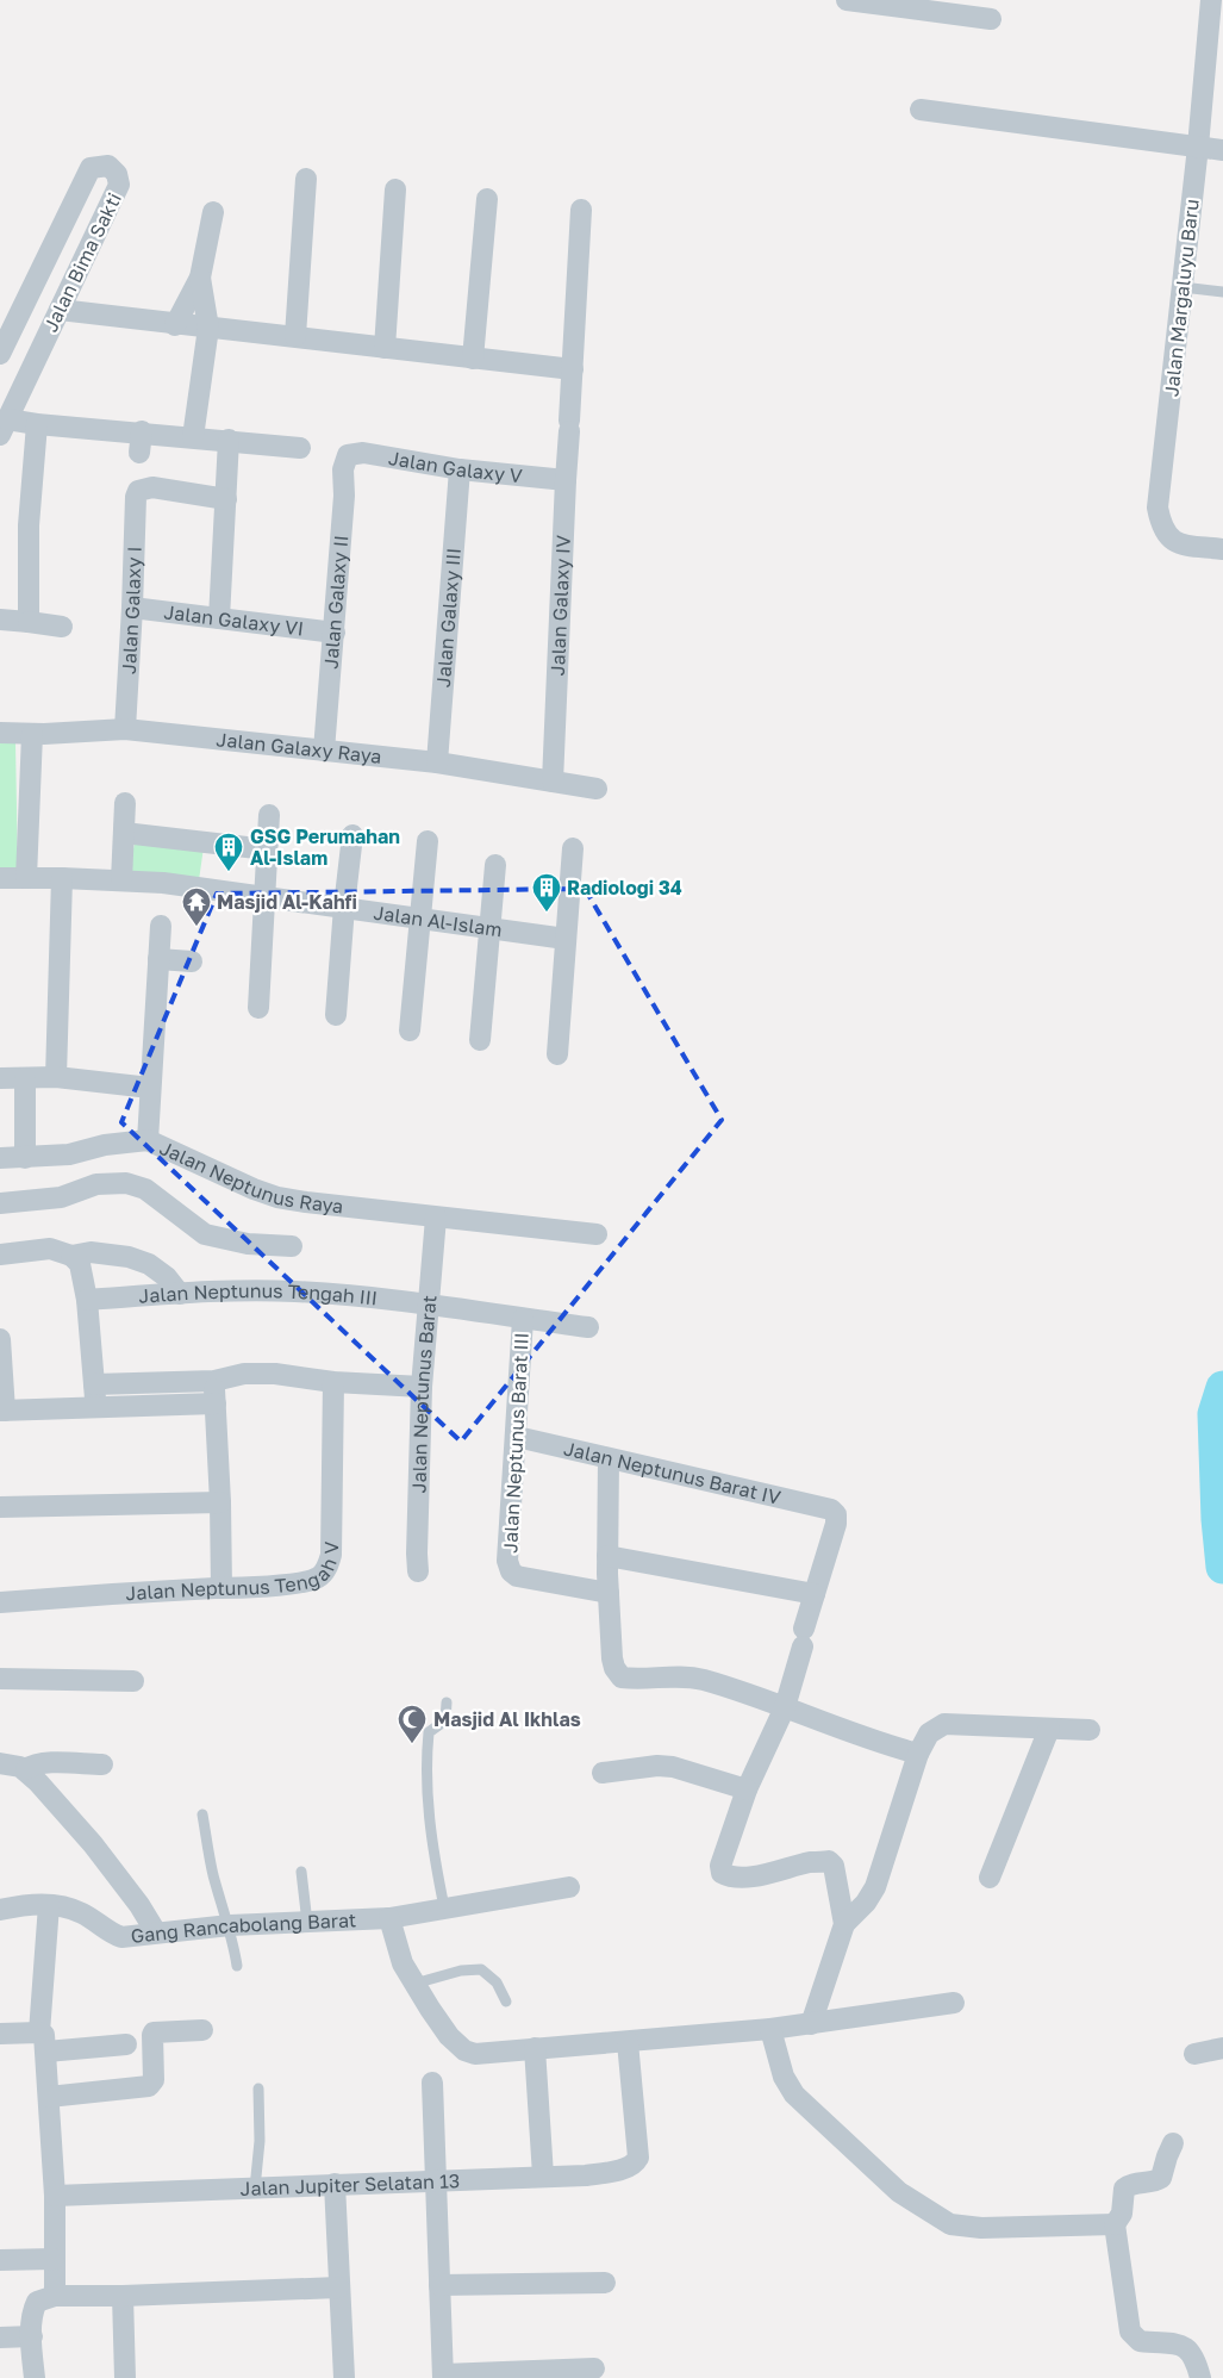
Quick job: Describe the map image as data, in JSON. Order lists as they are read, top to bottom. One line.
{"streets":{"street":["Jalan Bima Sakti","Jalan Margaluyu Baru","Jalan Galaxy V","Jalan Galaxy II","Jalan Galaxy IV","Jalan Galaxy I","Jalan Galaxy III","Jalan Galaxy VI","Jalan Galaxy Raya","Jalan Al-Islam","Jalan Neptunus Raya","Jalan Neptunus Tengah III","Jalan Neptunus Barat","Jalan Neptunus Barat III","Jalan Neptunus Barat IV","Jalan Neptunus Tengah V","Gang Rancabolang Barat","Jalan Jupiter Selatan 13"]},"crossings":[["Jalan Galaxy V","Jalan Galaxy II"],["Jalan Galaxy V","Jalan Galaxy IV"],["Jalan Galaxy V","Jalan Galaxy III"],["Jalan Galaxy II","Jalan Galaxy VI"],["Jalan Galaxy II","Jalan Galaxy Raya"],["Jalan Galaxy IV","Jalan Galaxy Raya"],["Jalan Galaxy I","Jalan Galaxy VI"],["Jalan Galaxy I","Jalan Galaxy Raya"],["Jalan Galaxy III","Jalan Galaxy Raya"],["Jalan Neptunus Raya","Jalan Neptunus Barat"],["Jalan Neptunus Tengah III","Jalan Neptunus Barat"],["Jalan Neptunus Tengah III","Jalan Neptunus Barat III"],["Jalan Neptunus Barat III","Jalan Neptunus Barat IV"]],"places":{"building":["GSG Perumahan Al-Islam","Radiologi 34"],"temple":["Masjid Al-Kahfi"],"mosque":["Masjid Al Ikhlas"]}}
